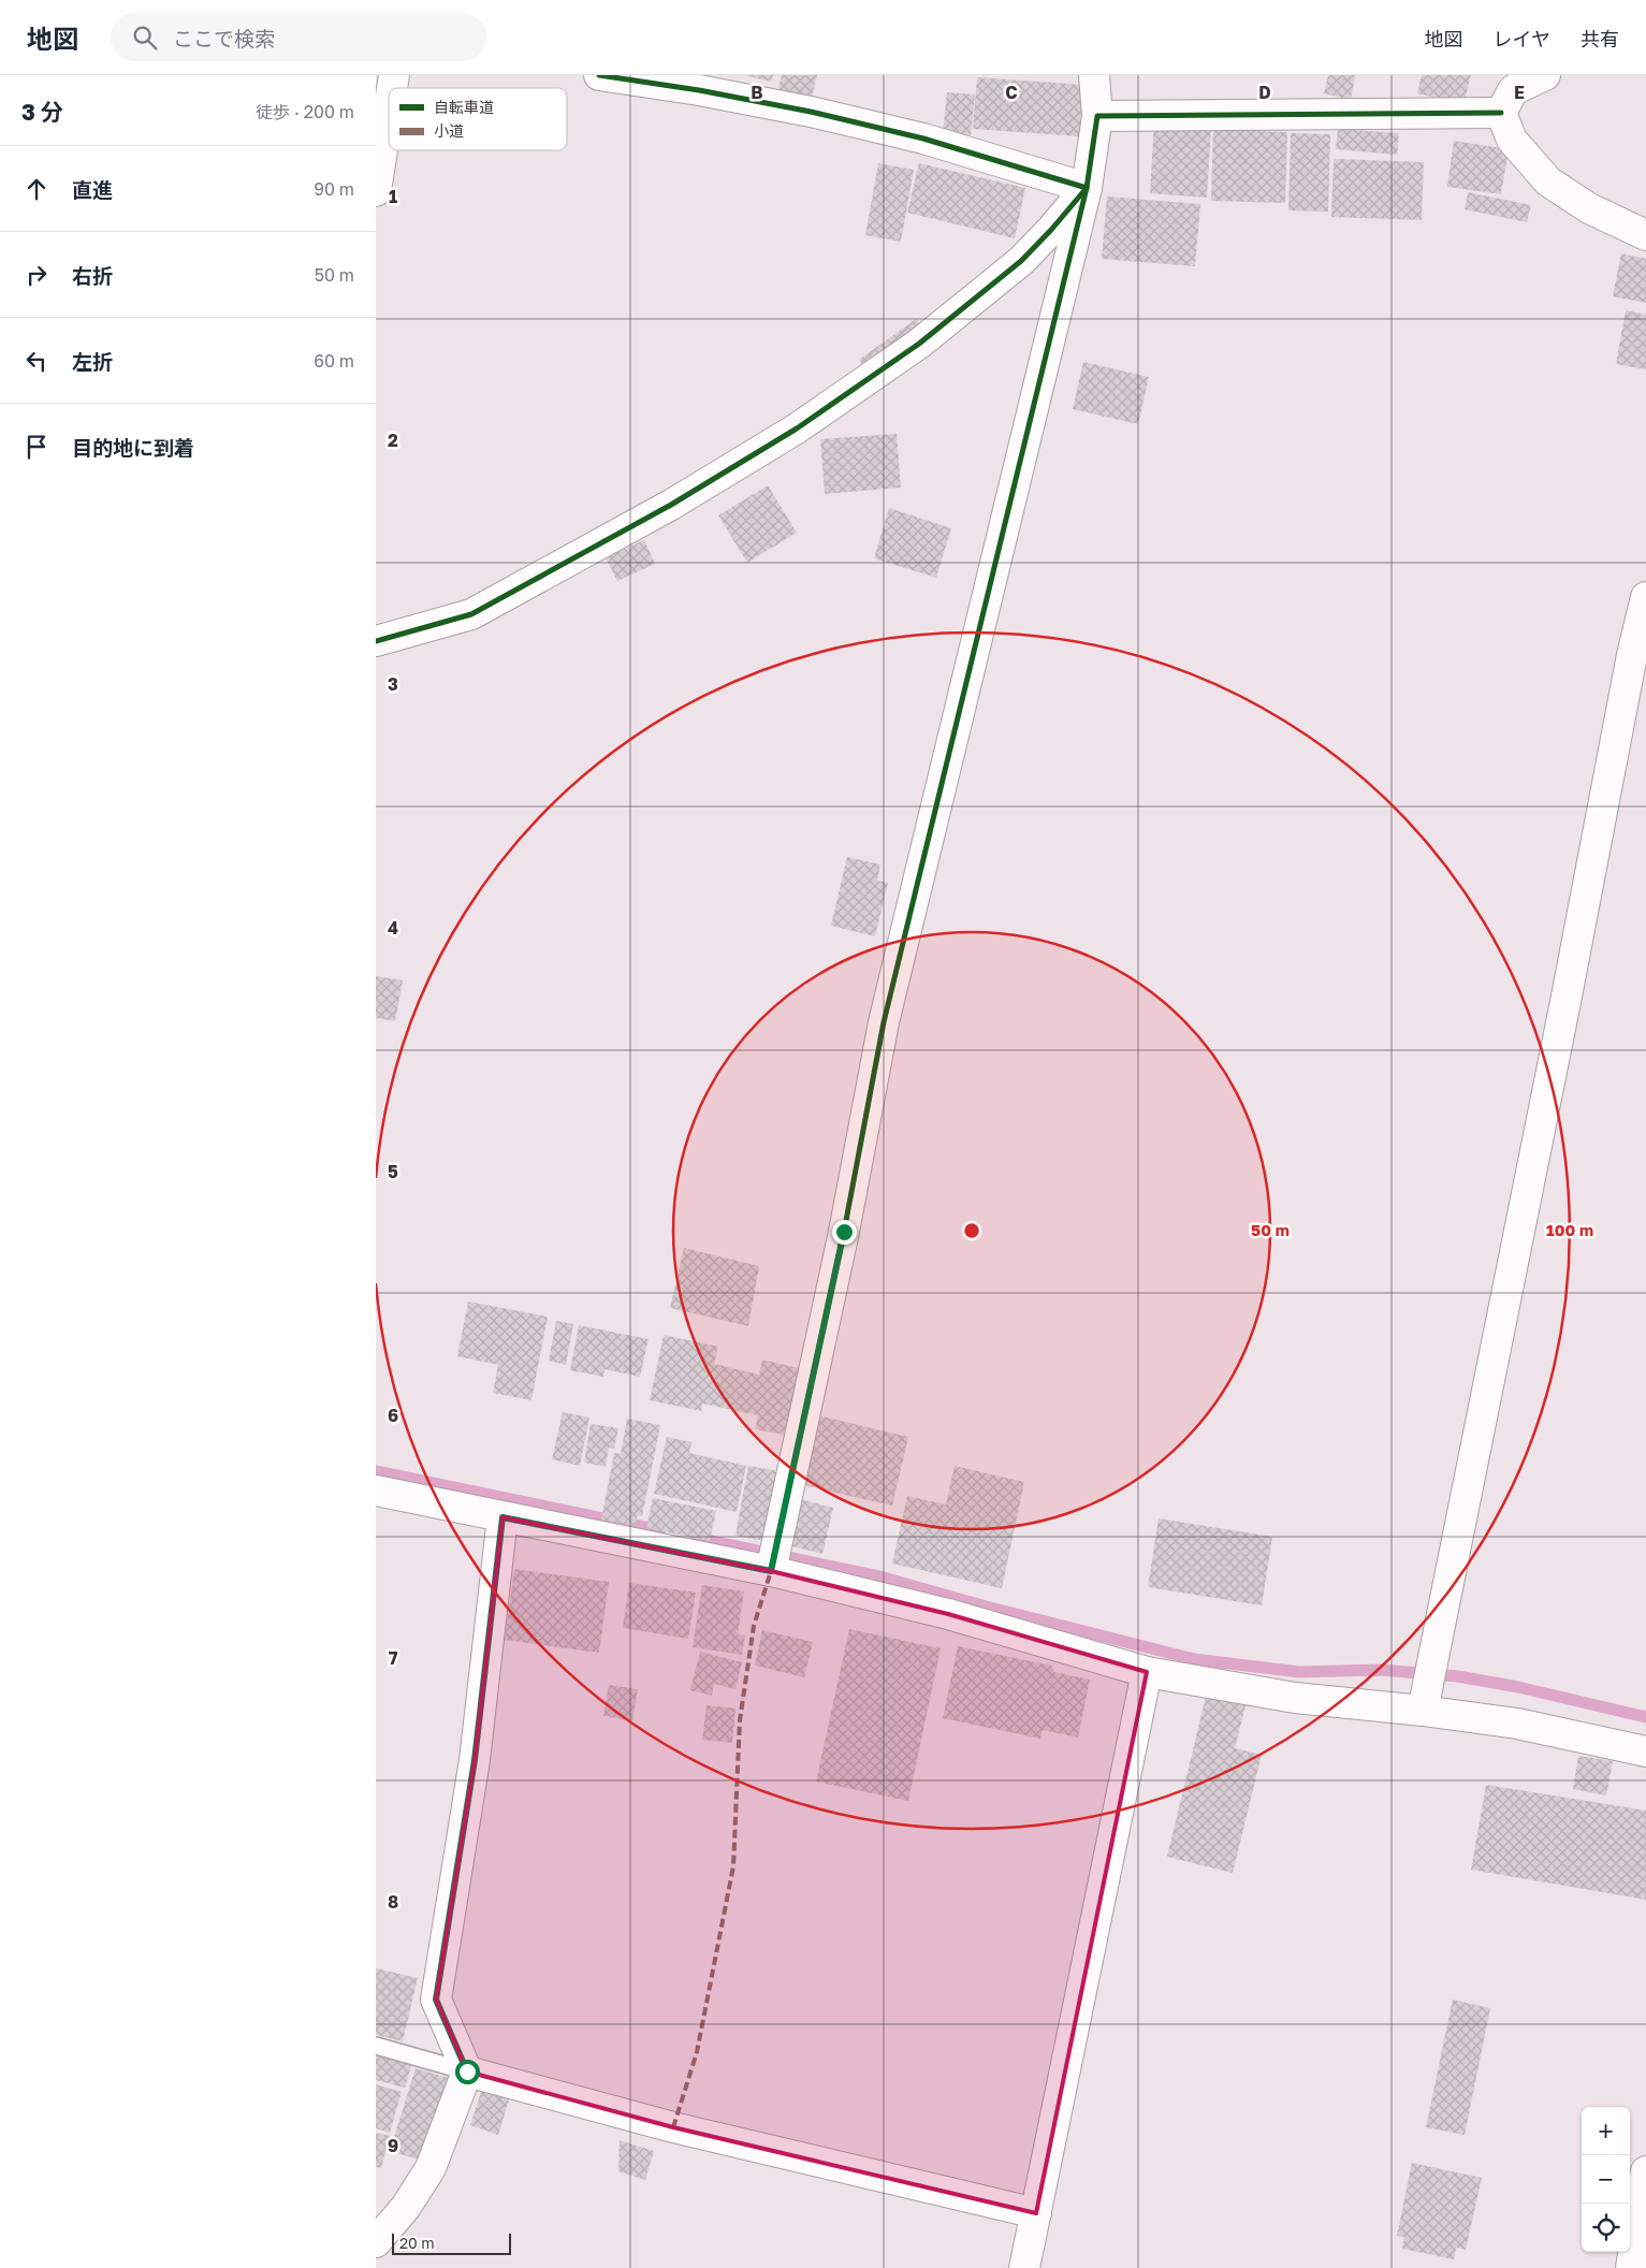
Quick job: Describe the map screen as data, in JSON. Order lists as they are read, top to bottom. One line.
{"legend":["自転車道","小道"],"scale_bar":"20 m","page":{"header":"地図","search":"ここで検索","nav":["地図","レイヤ","共有"],"heading":["3 分","徒歩 · 200 m"],"list":[["直進","90 m"],["右折","50 m"],["左折","60 m"],"目的地に到着"],"map_buttons":["+","−"],"scale":"20 m"},"grid":{"columns":["B","C","D","E"],"rows":["1","2","3","4","5","6","7","8","9"]},"rings":["50 m","100 m"]}
